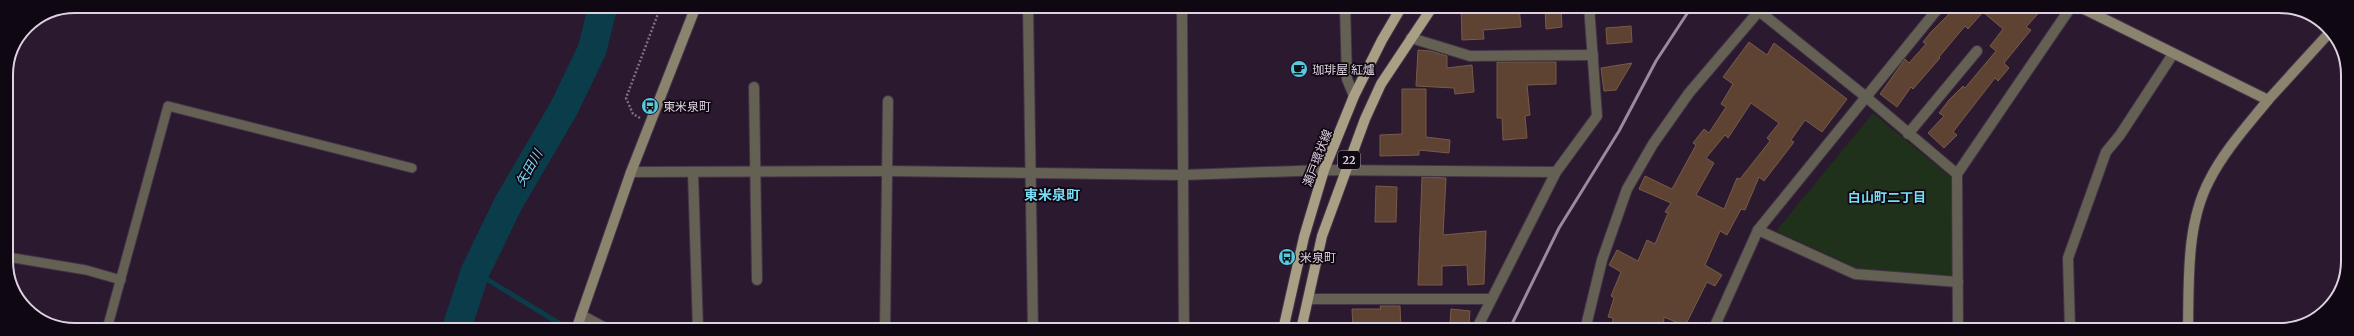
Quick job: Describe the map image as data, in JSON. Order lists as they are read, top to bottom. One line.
{"streets":{"main road":["瀬戸環状線","22"]},"districts":["東米泉町","白山町二丁目"],"water":["矢田川"],"places":{"cafe":["珈琲屋 紅爐"],"bus stop":["東米泉町","米泉町"]}}
